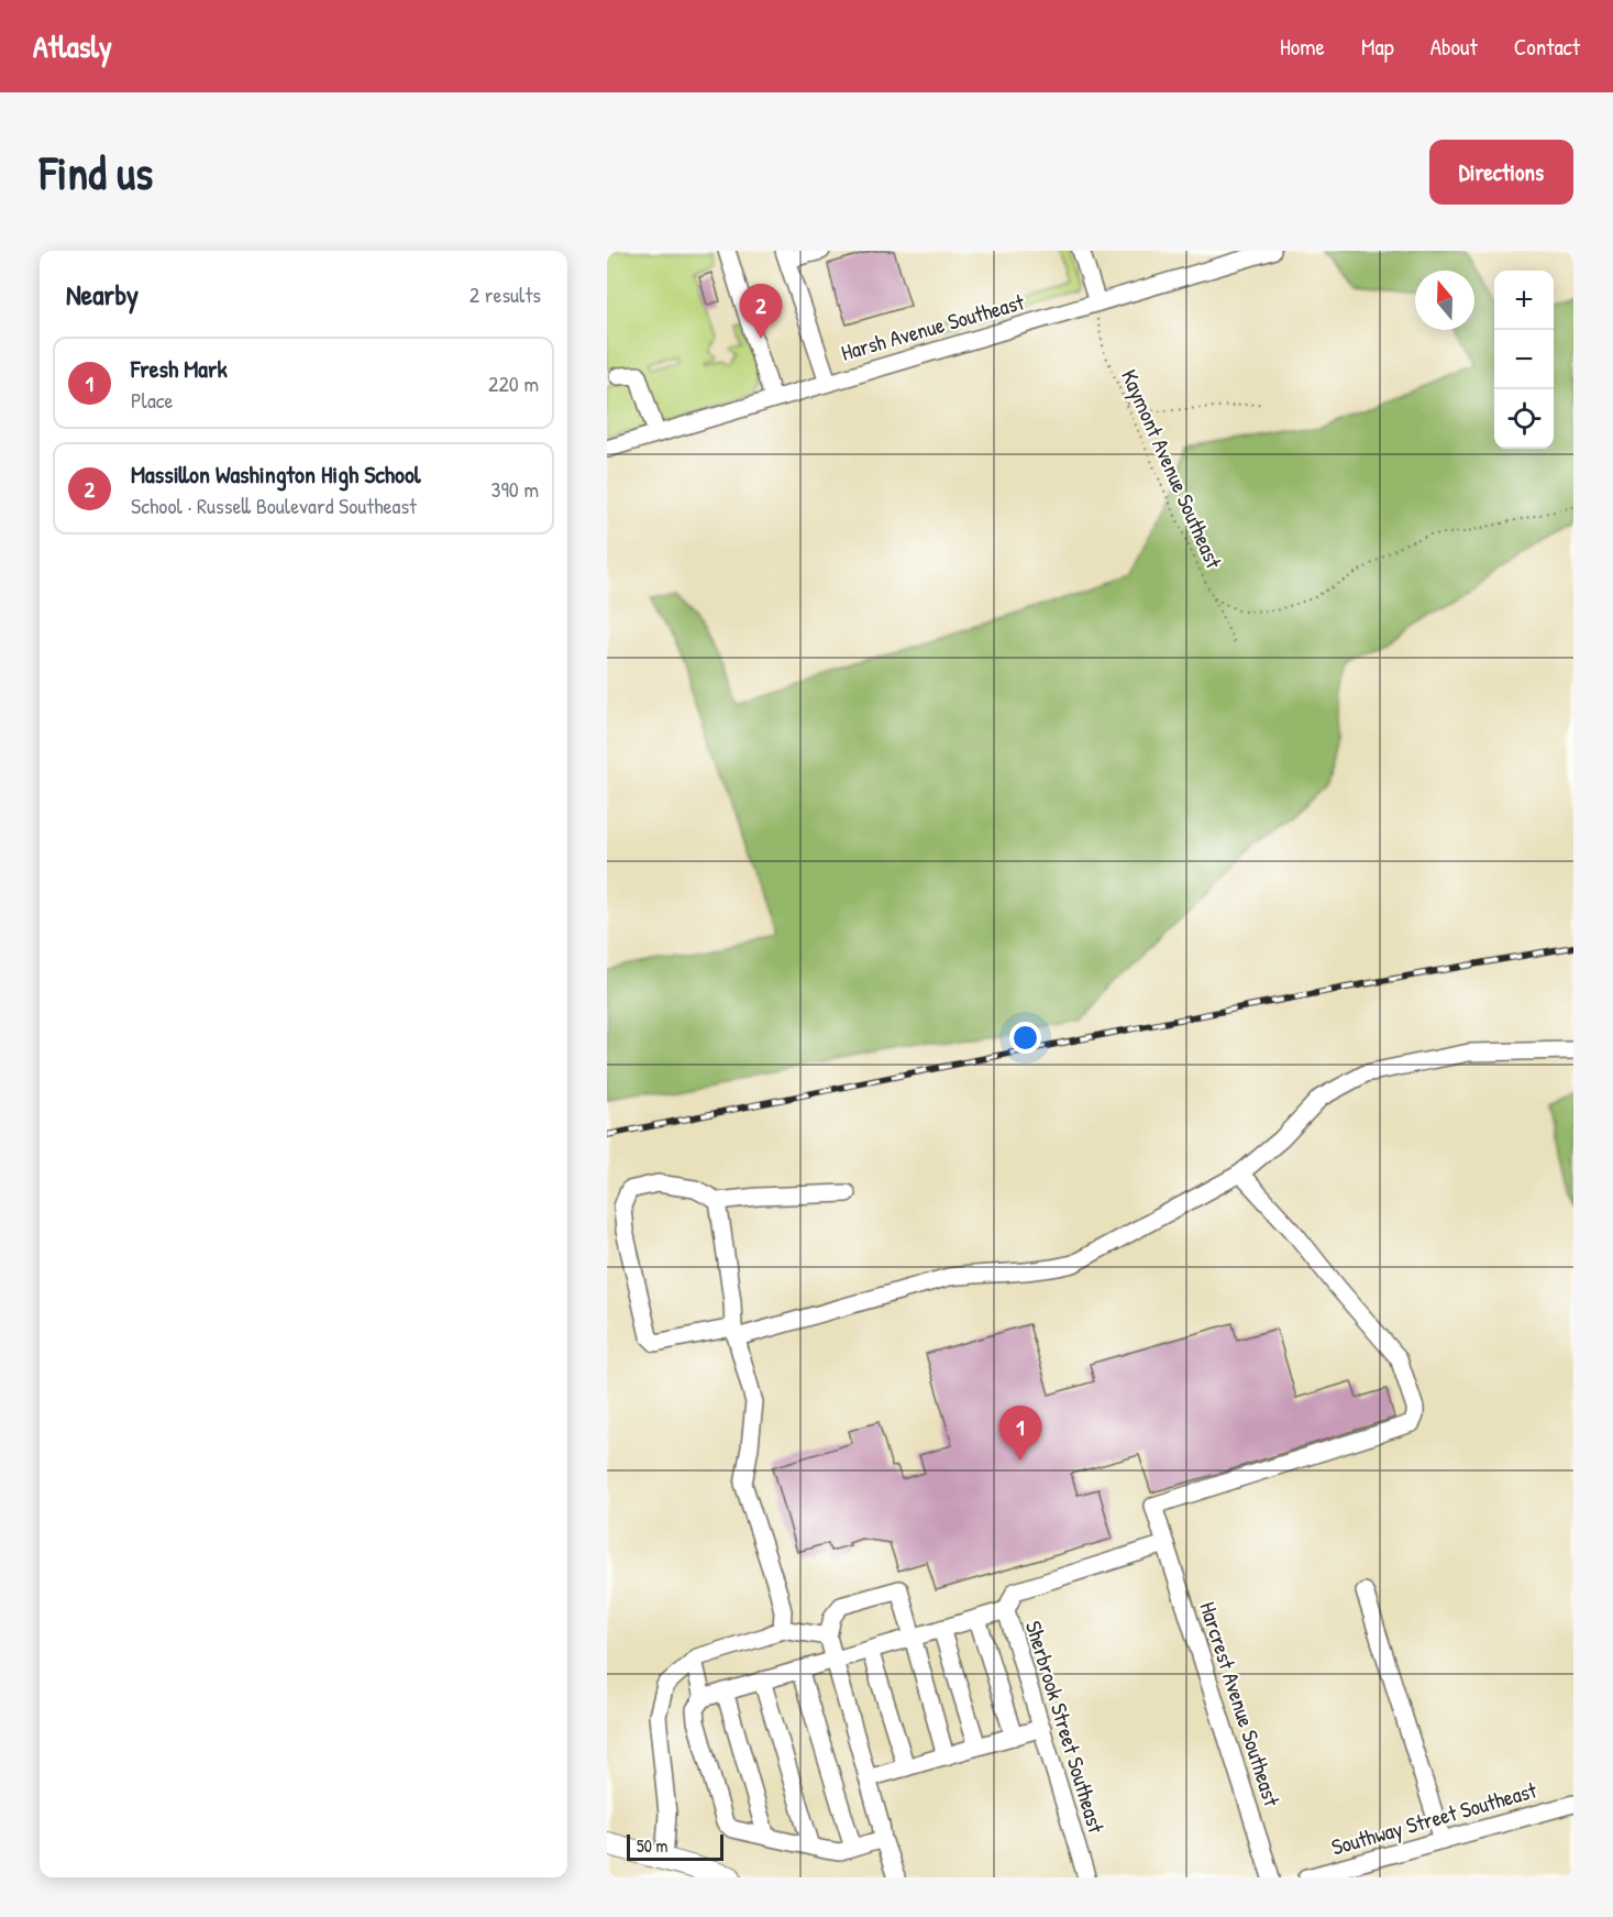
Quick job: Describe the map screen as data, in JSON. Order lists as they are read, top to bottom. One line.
{"streets":{"street":["Harsh Avenue Southeast","Harcrest Avenue Southeast","Sherbrook Street Southeast","Southway Street Southeast"],"path":["Kaymont Avenue Southeast"]},"crossings":[["Harsh Avenue Southeast","Kaymont Avenue Southeast"],["Harcrest Avenue Southeast","Sherbrook Street Southeast"]],"scale_bar":"50 m","north":"top","page":{"header":"Atlasly","nav":["Home","Map","About","Contact"],"buttons":"Directions","title":"Find us","heading":["Nearby","2 results"],"map_buttons":["+","−"],"pins":["2","1"],"list":[{"mark":"1","name":"Fresh Mark","note":"Place","value":"220 m"},{"mark":"2","name":"Massillon Washington High School","note":"School · Russell Boulevard Southeast","value":"390 m"}],"scale":"50 m"}}
